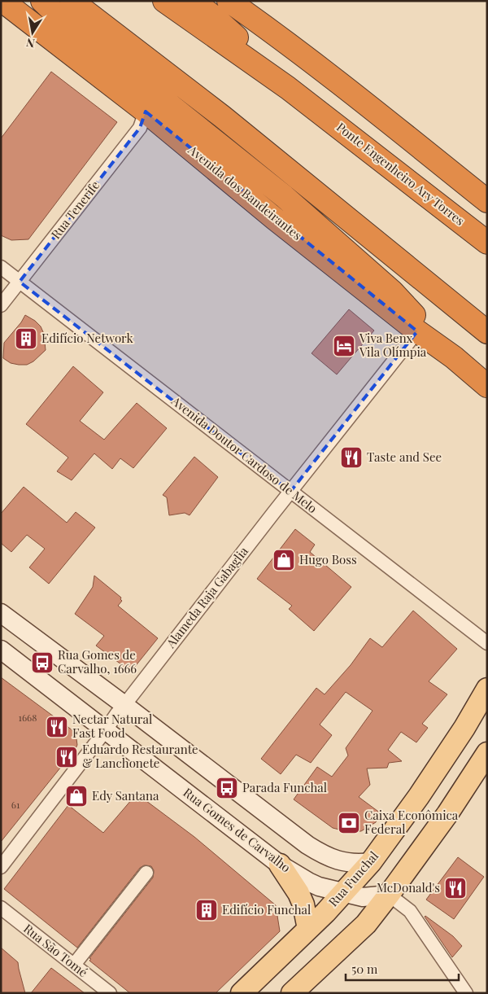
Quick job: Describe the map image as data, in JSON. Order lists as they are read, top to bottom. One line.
{"streets":{"highway":["Ponte Engenheiro Ary Torres","Avenida dos Bandeirantes"],"main road":["Rua Funchal"],"street":["Rua Tenerife","Avenida Doutor Cardoso de Melo","Alameda Raja Gabaglia","Rua Gomes de Carvalho","Rua São Tomé"]},"crossings":[["Avenida dos Bandeirantes","Rua Tenerife"],["Avenida dos Bandeirantes","Alameda Raja Gabaglia"],["Rua Tenerife","Avenida Doutor Cardoso de Melo"],["Avenida Doutor Cardoso de Melo","Alameda Raja Gabaglia"],["Alameda Raja Gabaglia","Rua Gomes de Carvalho"],["Rua Gomes de Carvalho","Rua Funchal"]],"places":{"building":["Edifício Network","Edifício Funchal"],"hotel":["Viva Benx Vila Olímpia"],"restaurant":["Taste and See","Nectar Natural Fast Food","Eduardo Restaurante & Lanchonete","McDonald's"],"shop":["Hugo Boss","Edy Santana"],"bus stop":["Rua Gomes de Carvalho, 1666","Parada Funchal"],"bank":["Caixa Econômica Federal"]},"house_numbers":["1668","61"],"scale_bar":"50 m","north":"bottom"}
